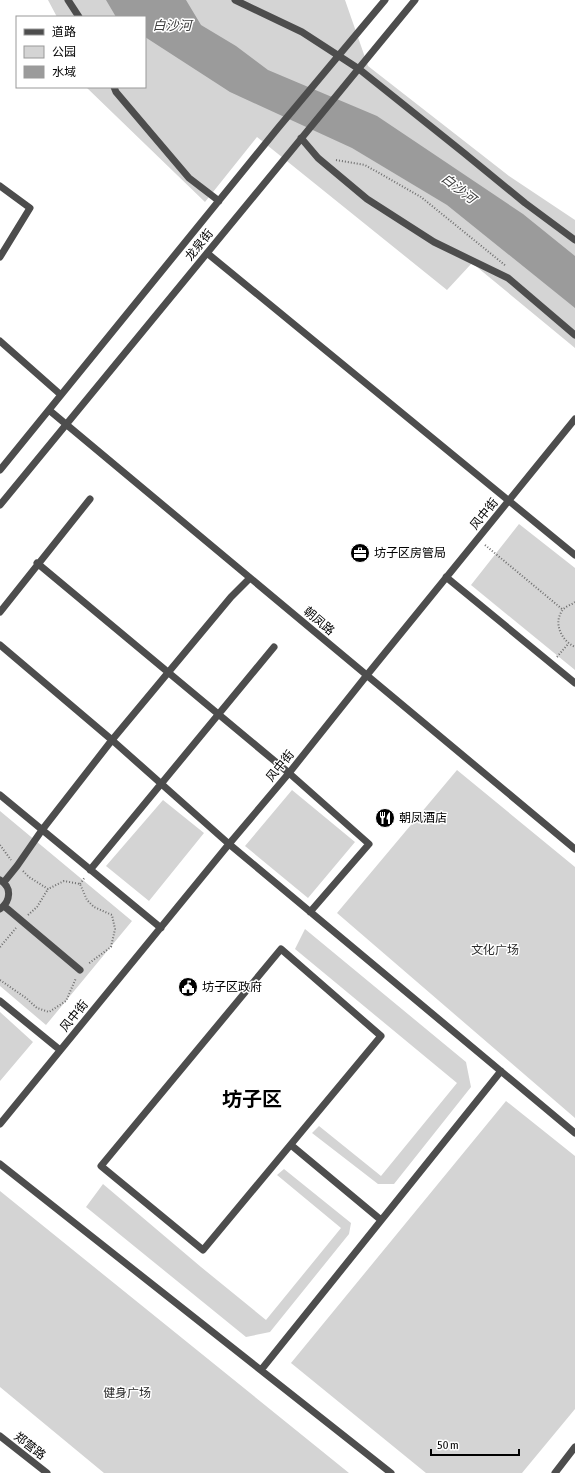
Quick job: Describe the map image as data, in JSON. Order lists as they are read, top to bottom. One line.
{"streets":{"street":["龙泉街","风中街","朝凤路","郑营路"]},"crossings":[["龙泉街","朝凤路"],["风中街","朝凤路"]],"districts":["坊子区"],"water":["白沙河"],"parks":["文化广场","健身广场"],"places":{"office":["坊子区房管局"],"restaurant":["朝凤酒店"],"public building":["坊子区政府"]},"legend":["道路","公园","水域"],"scale_bar":"50 m"}
